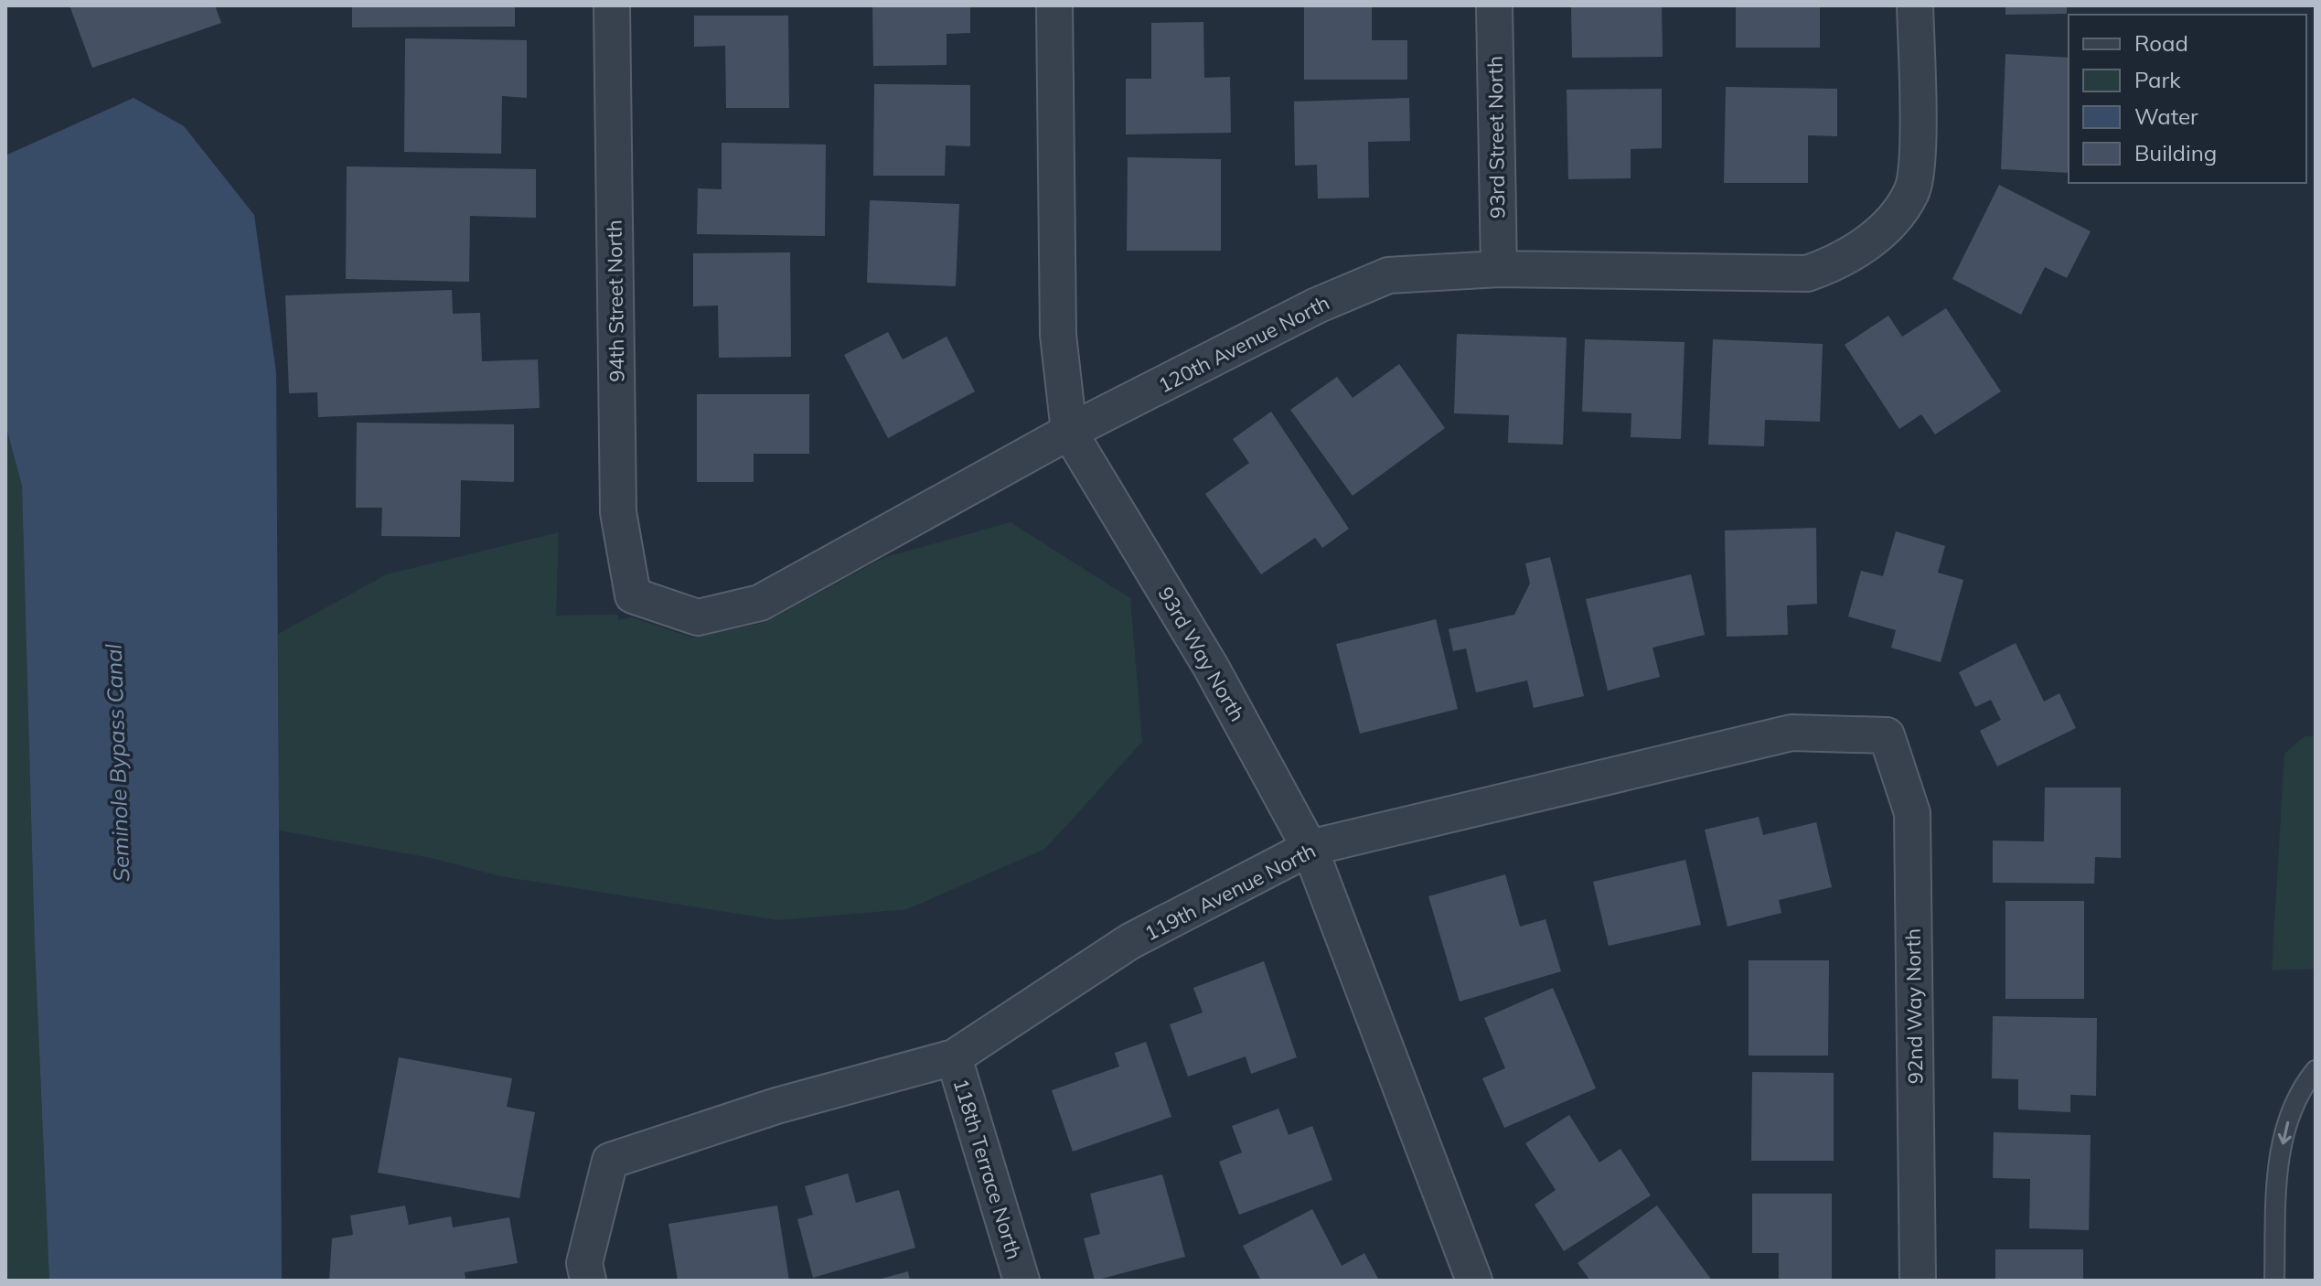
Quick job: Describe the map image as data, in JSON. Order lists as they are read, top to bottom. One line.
{"streets":{"street":["93rd Street North","94th Street North","120th Avenue North","93rd Way North","119th Avenue North","92nd Way North","118th Terrace North"]},"crossings":[["93rd Street North","120th Avenue North"],["94th Street North","120th Avenue North"],["120th Avenue North","93rd Way North"],["93rd Way North","119th Avenue North"],["119th Avenue North","92nd Way North"],["119th Avenue North","118th Terrace North"]],"water":["Seminole Bypass Canal"],"legend":["Road","Park","Water","Building"]}
